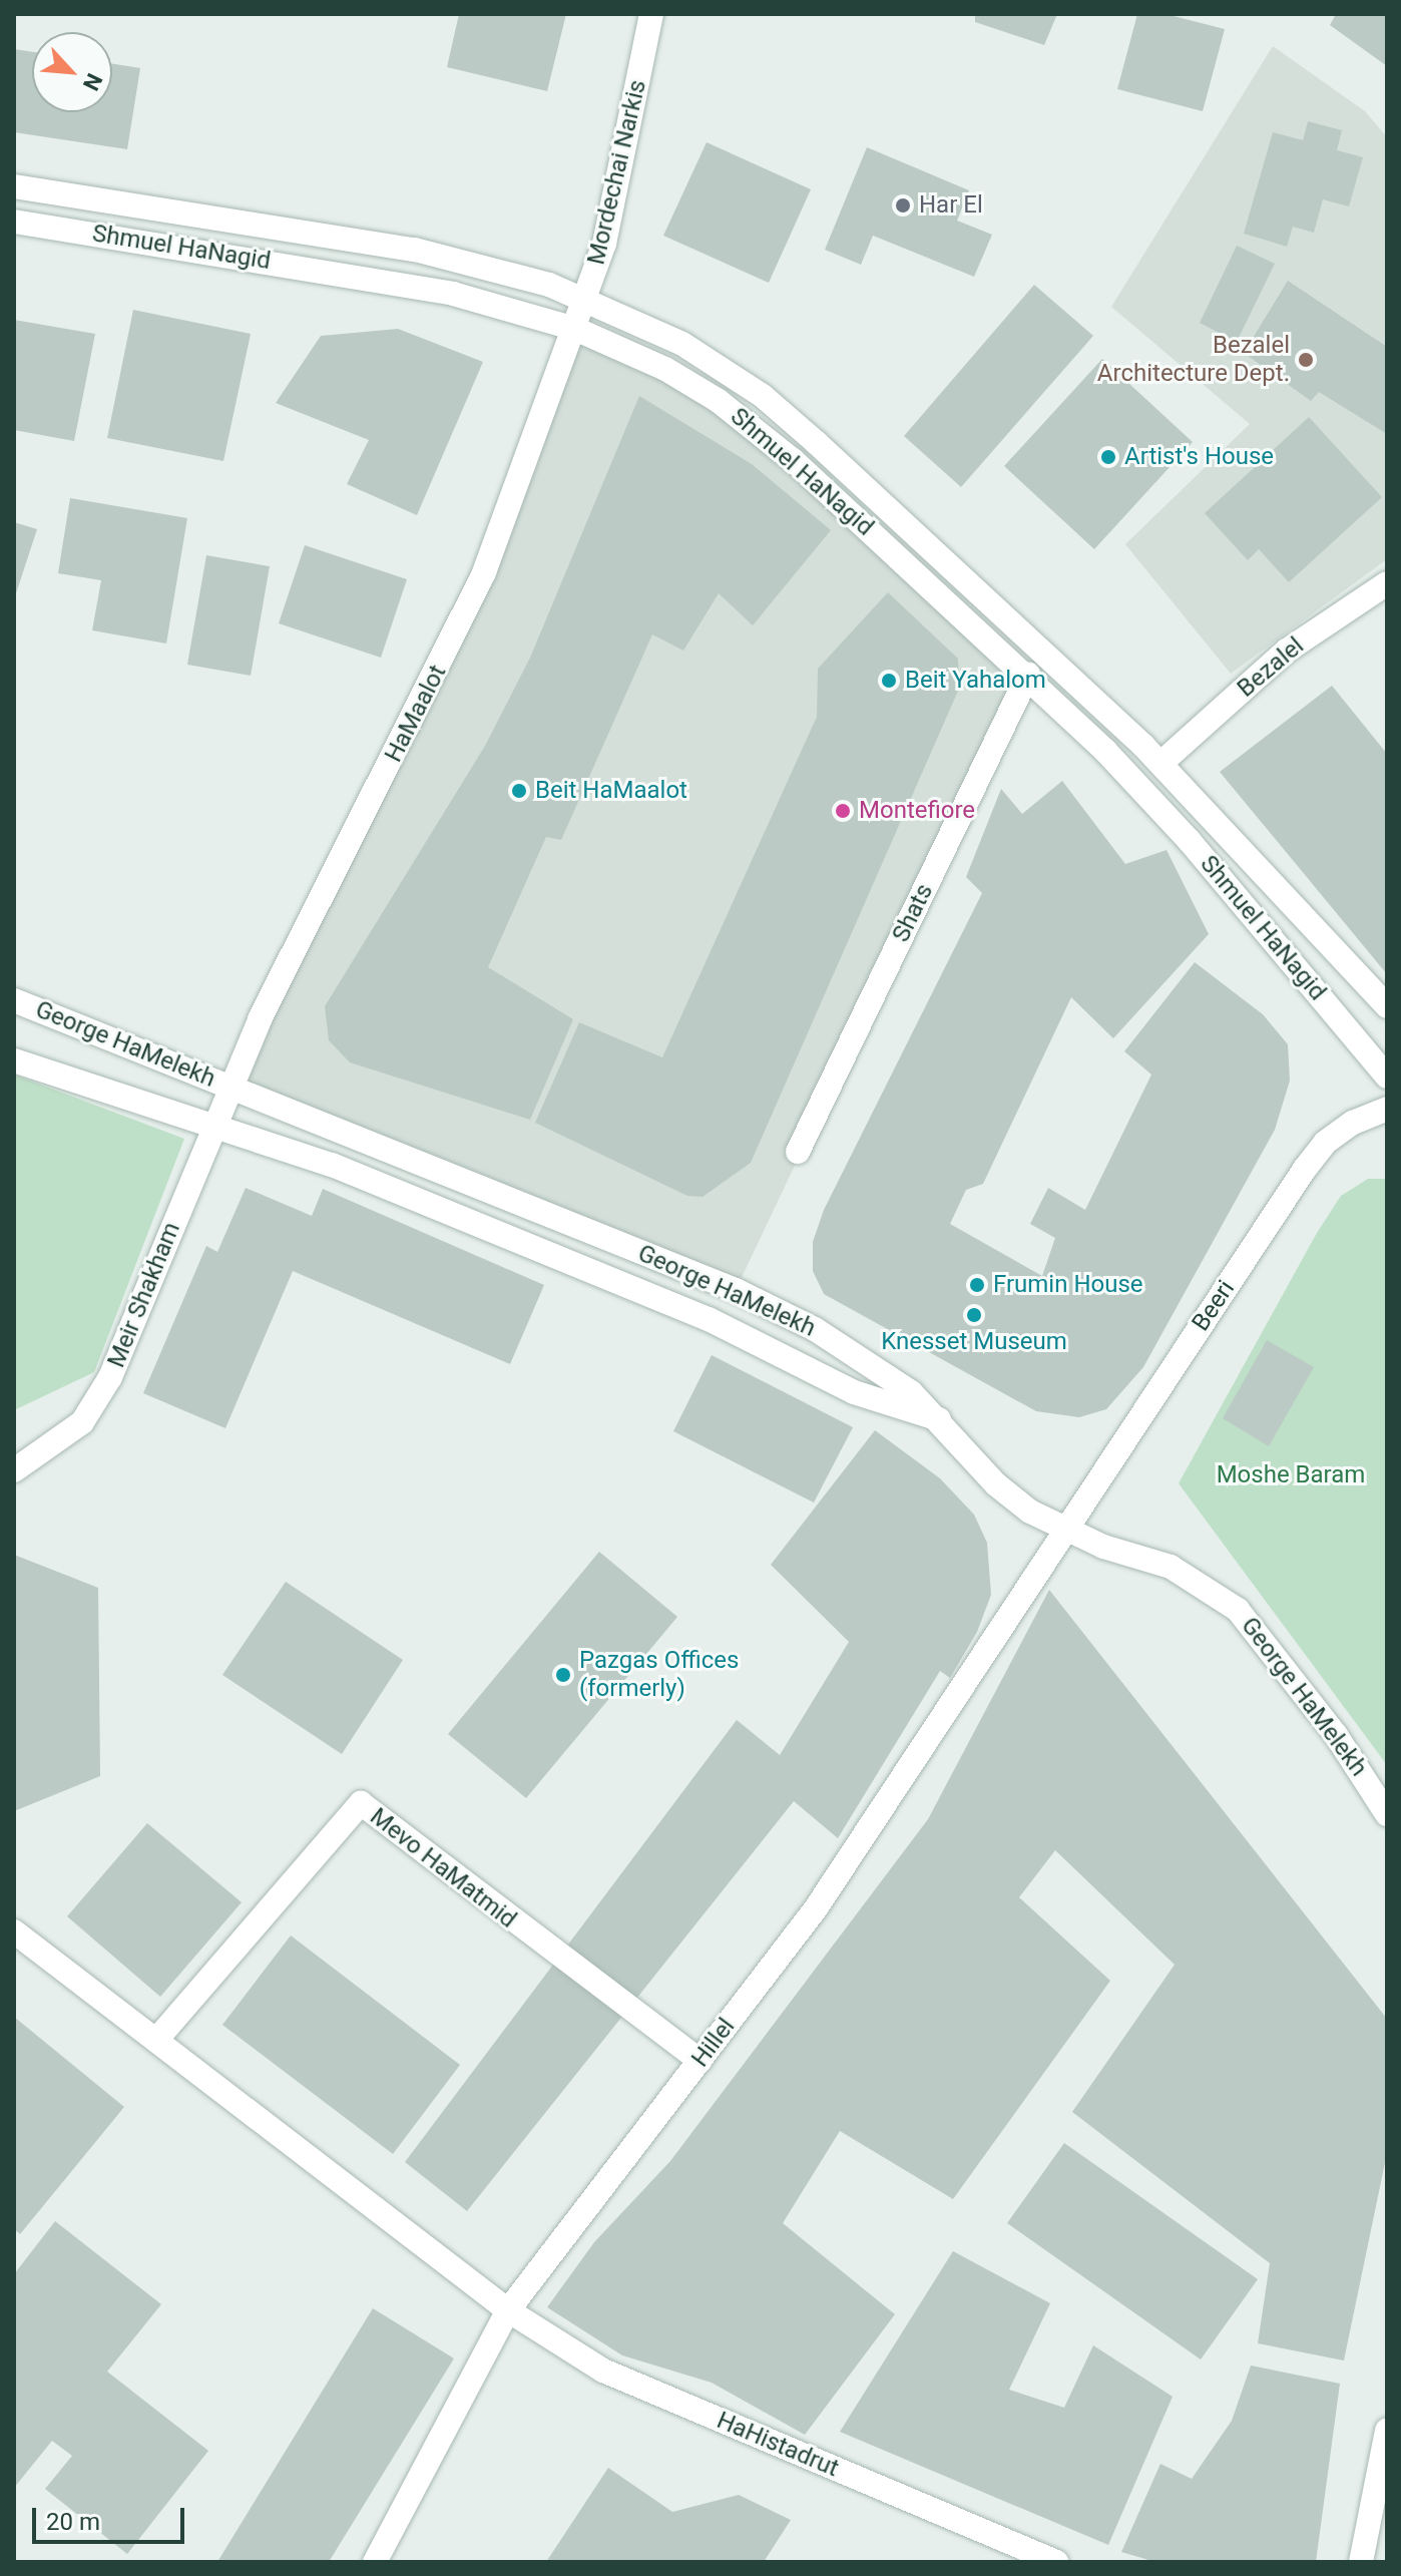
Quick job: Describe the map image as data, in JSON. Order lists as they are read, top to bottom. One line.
{"streets":{"street":["Mordechai Narkis","Shmuel HaNagid","Bezalel","HaMaalot","Shats","George HaMelekh","Meir Shakham","Beeri","Mevo HaMatmid","Hillel","HaHistadrut"]},"crossings":[["Mordechai Narkis","Shmuel HaNagid"],["Mordechai Narkis","HaMaalot"],["Shmuel HaNagid","Bezalel"],["Shmuel HaNagid","HaMaalot"],["Shmuel HaNagid","Shats"],["HaMaalot","George HaMelekh"],["HaMaalot","Meir Shakham"],["George HaMelekh","Meir Shakham"],["George HaMelekh","Beeri"],["George HaMelekh","Hillel"],["Beeri","Hillel"],["Mevo HaMatmid","Hillel"],["Hillel","HaHistadrut"]],"parks":["Moshe Baram"],"places":["Har El","Bezalel Architecture Dept.","Artist's House","Beit Yahalom","Beit HaMaalot","Montefiore","Frumin House","Knesset Museum","Pazgas Offices (formerly)"],"scale_bar":"20 m","north":"bottom right"}
